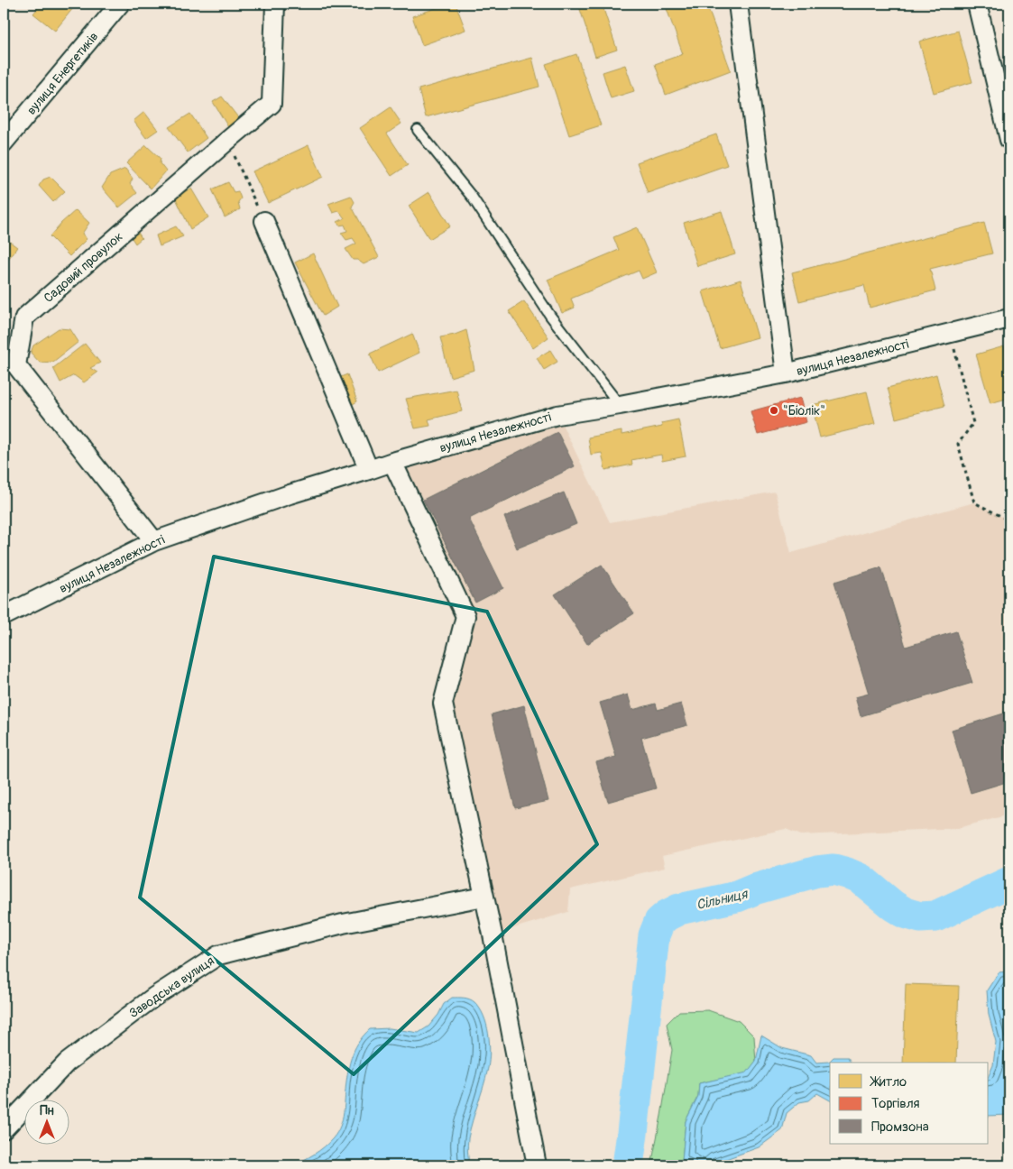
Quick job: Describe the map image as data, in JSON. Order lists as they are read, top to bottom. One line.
{"streets":{"street":["вулиця Енергетиків","Садовий провулок","вулиця Незалежності","Заводська вулиця"]},"crossings":[["Садовий провулок","вулиця Незалежності"]],"water":["Сільниця"],"places":["\"Біолік\""],"legend":["Житло","Торгівля","Промзона"],"north":"top"}
